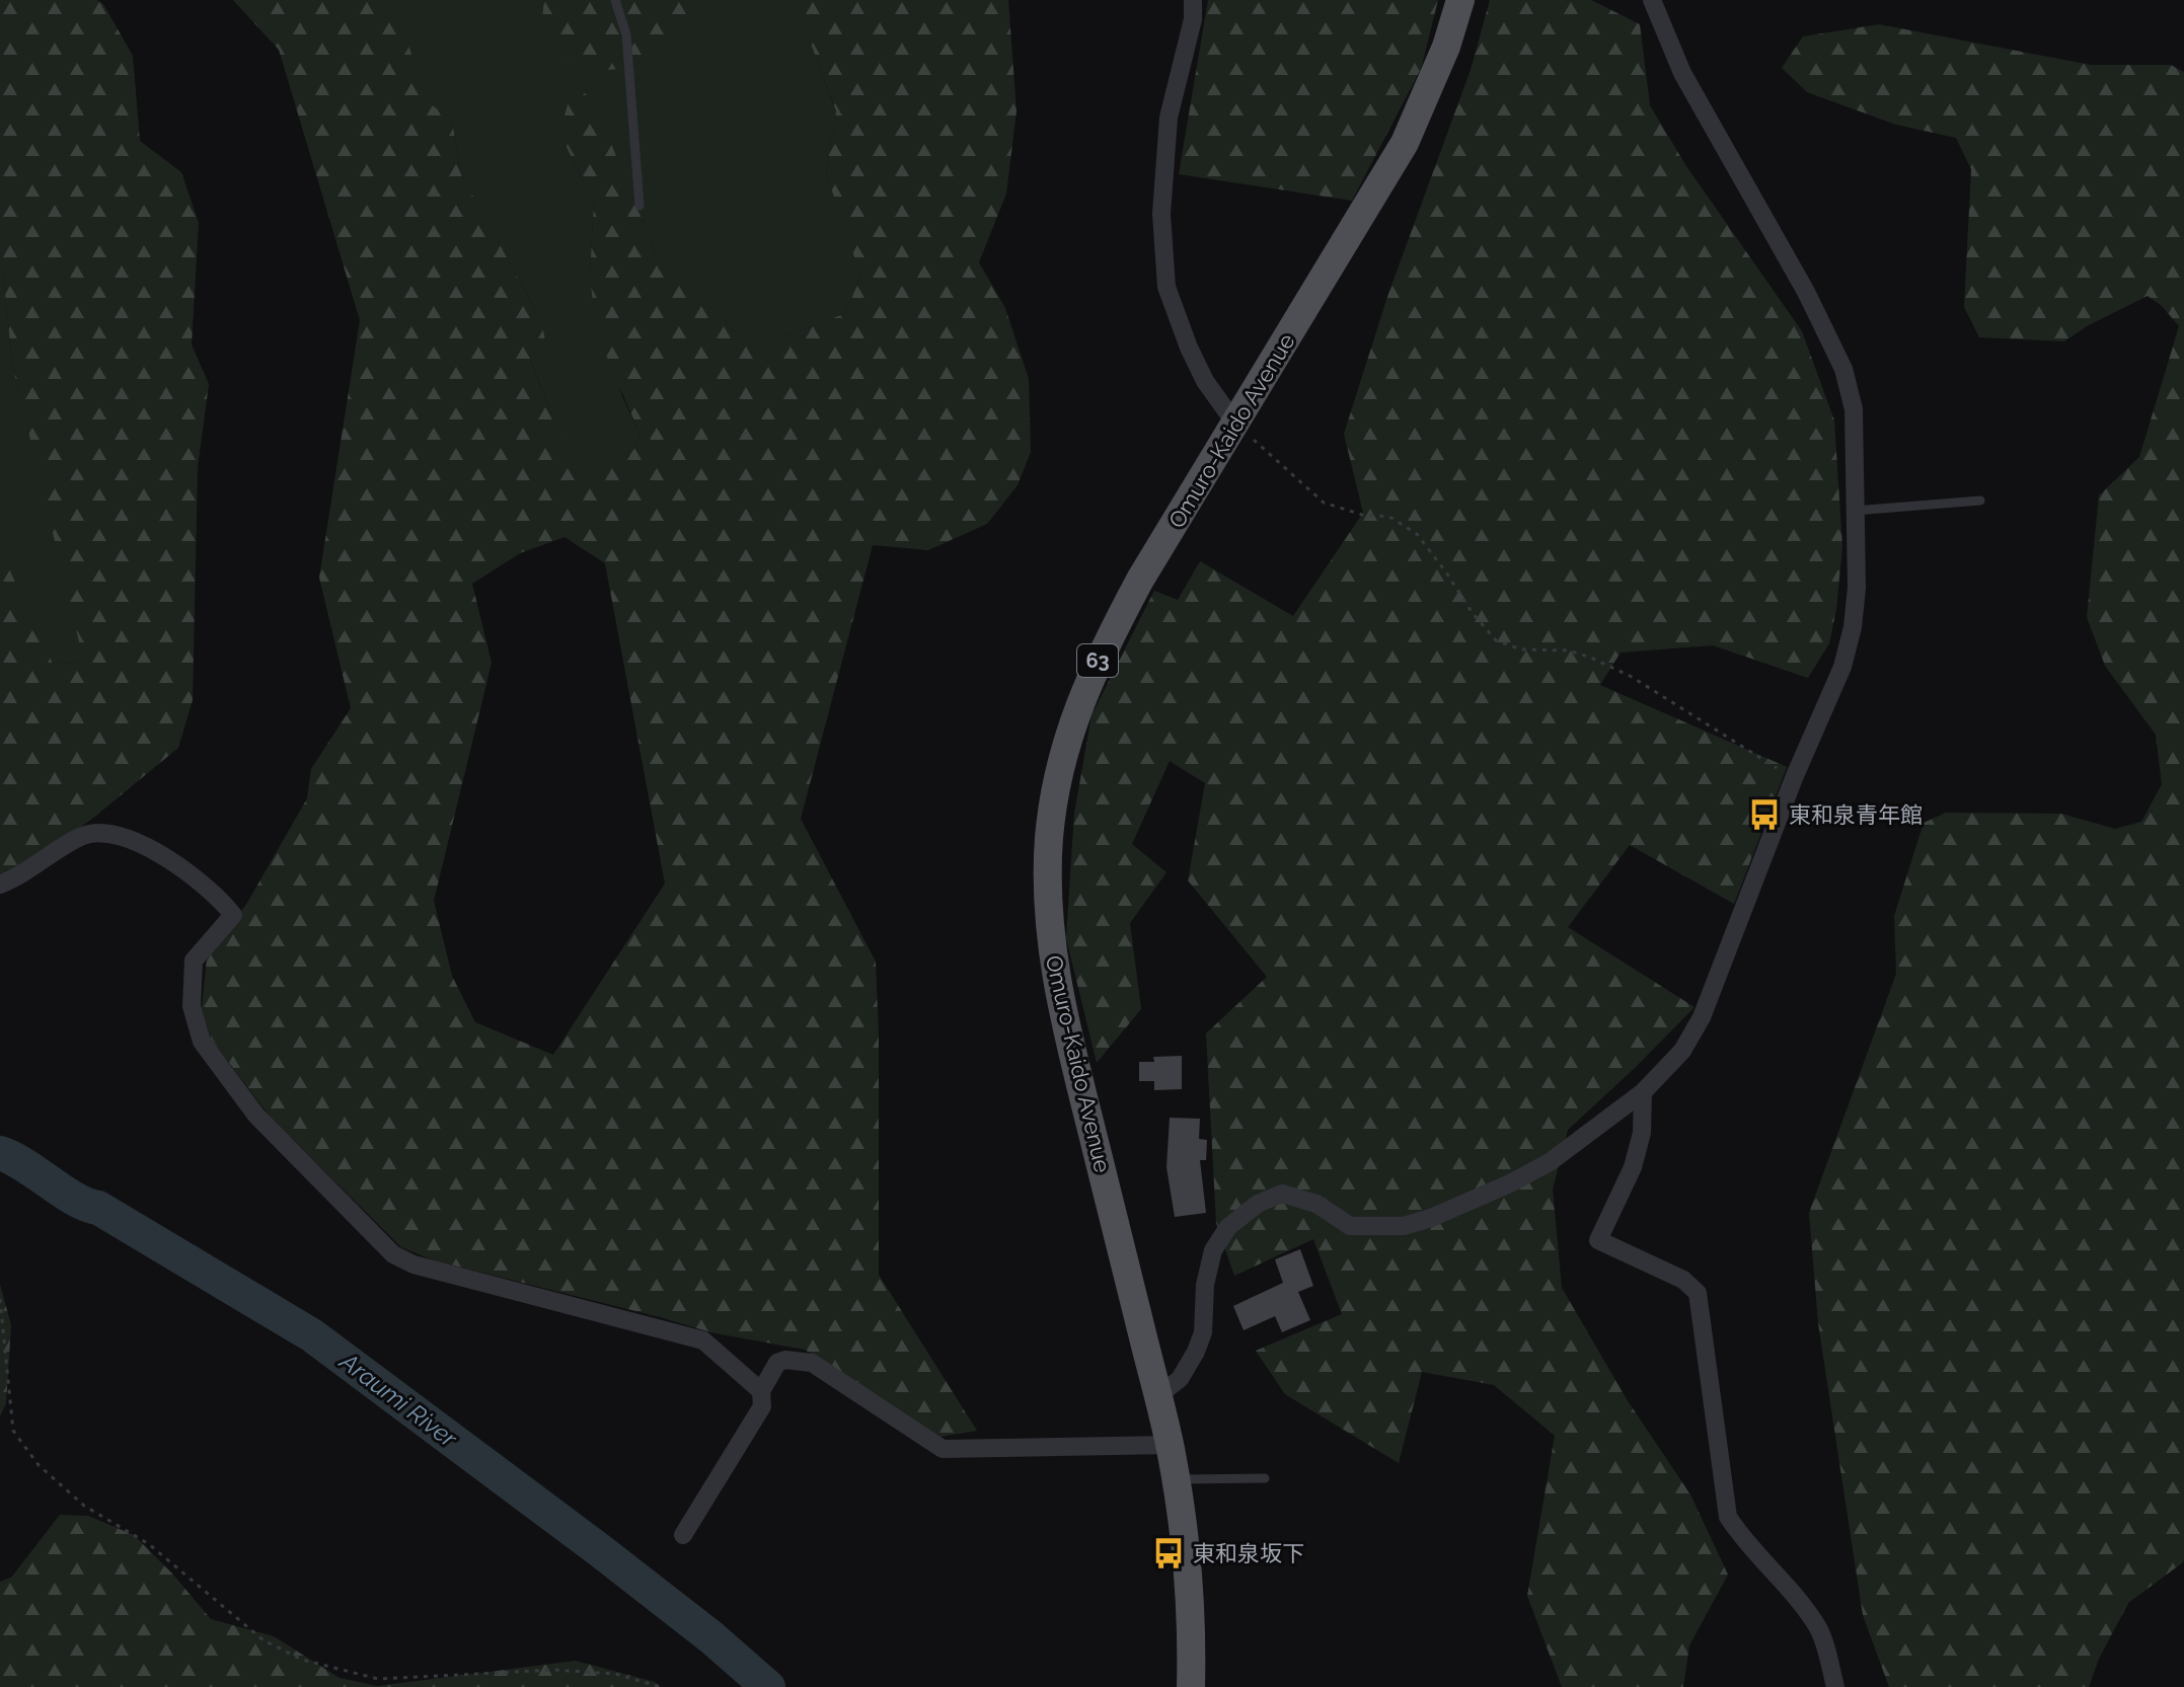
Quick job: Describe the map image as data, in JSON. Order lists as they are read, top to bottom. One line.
{"streets":{"main road":["Omuro-Kaido Avenue","63"]},"water":["Araumi River"],"places":{"bus stop":["東和泉青年館","東和泉坂下"]}}
